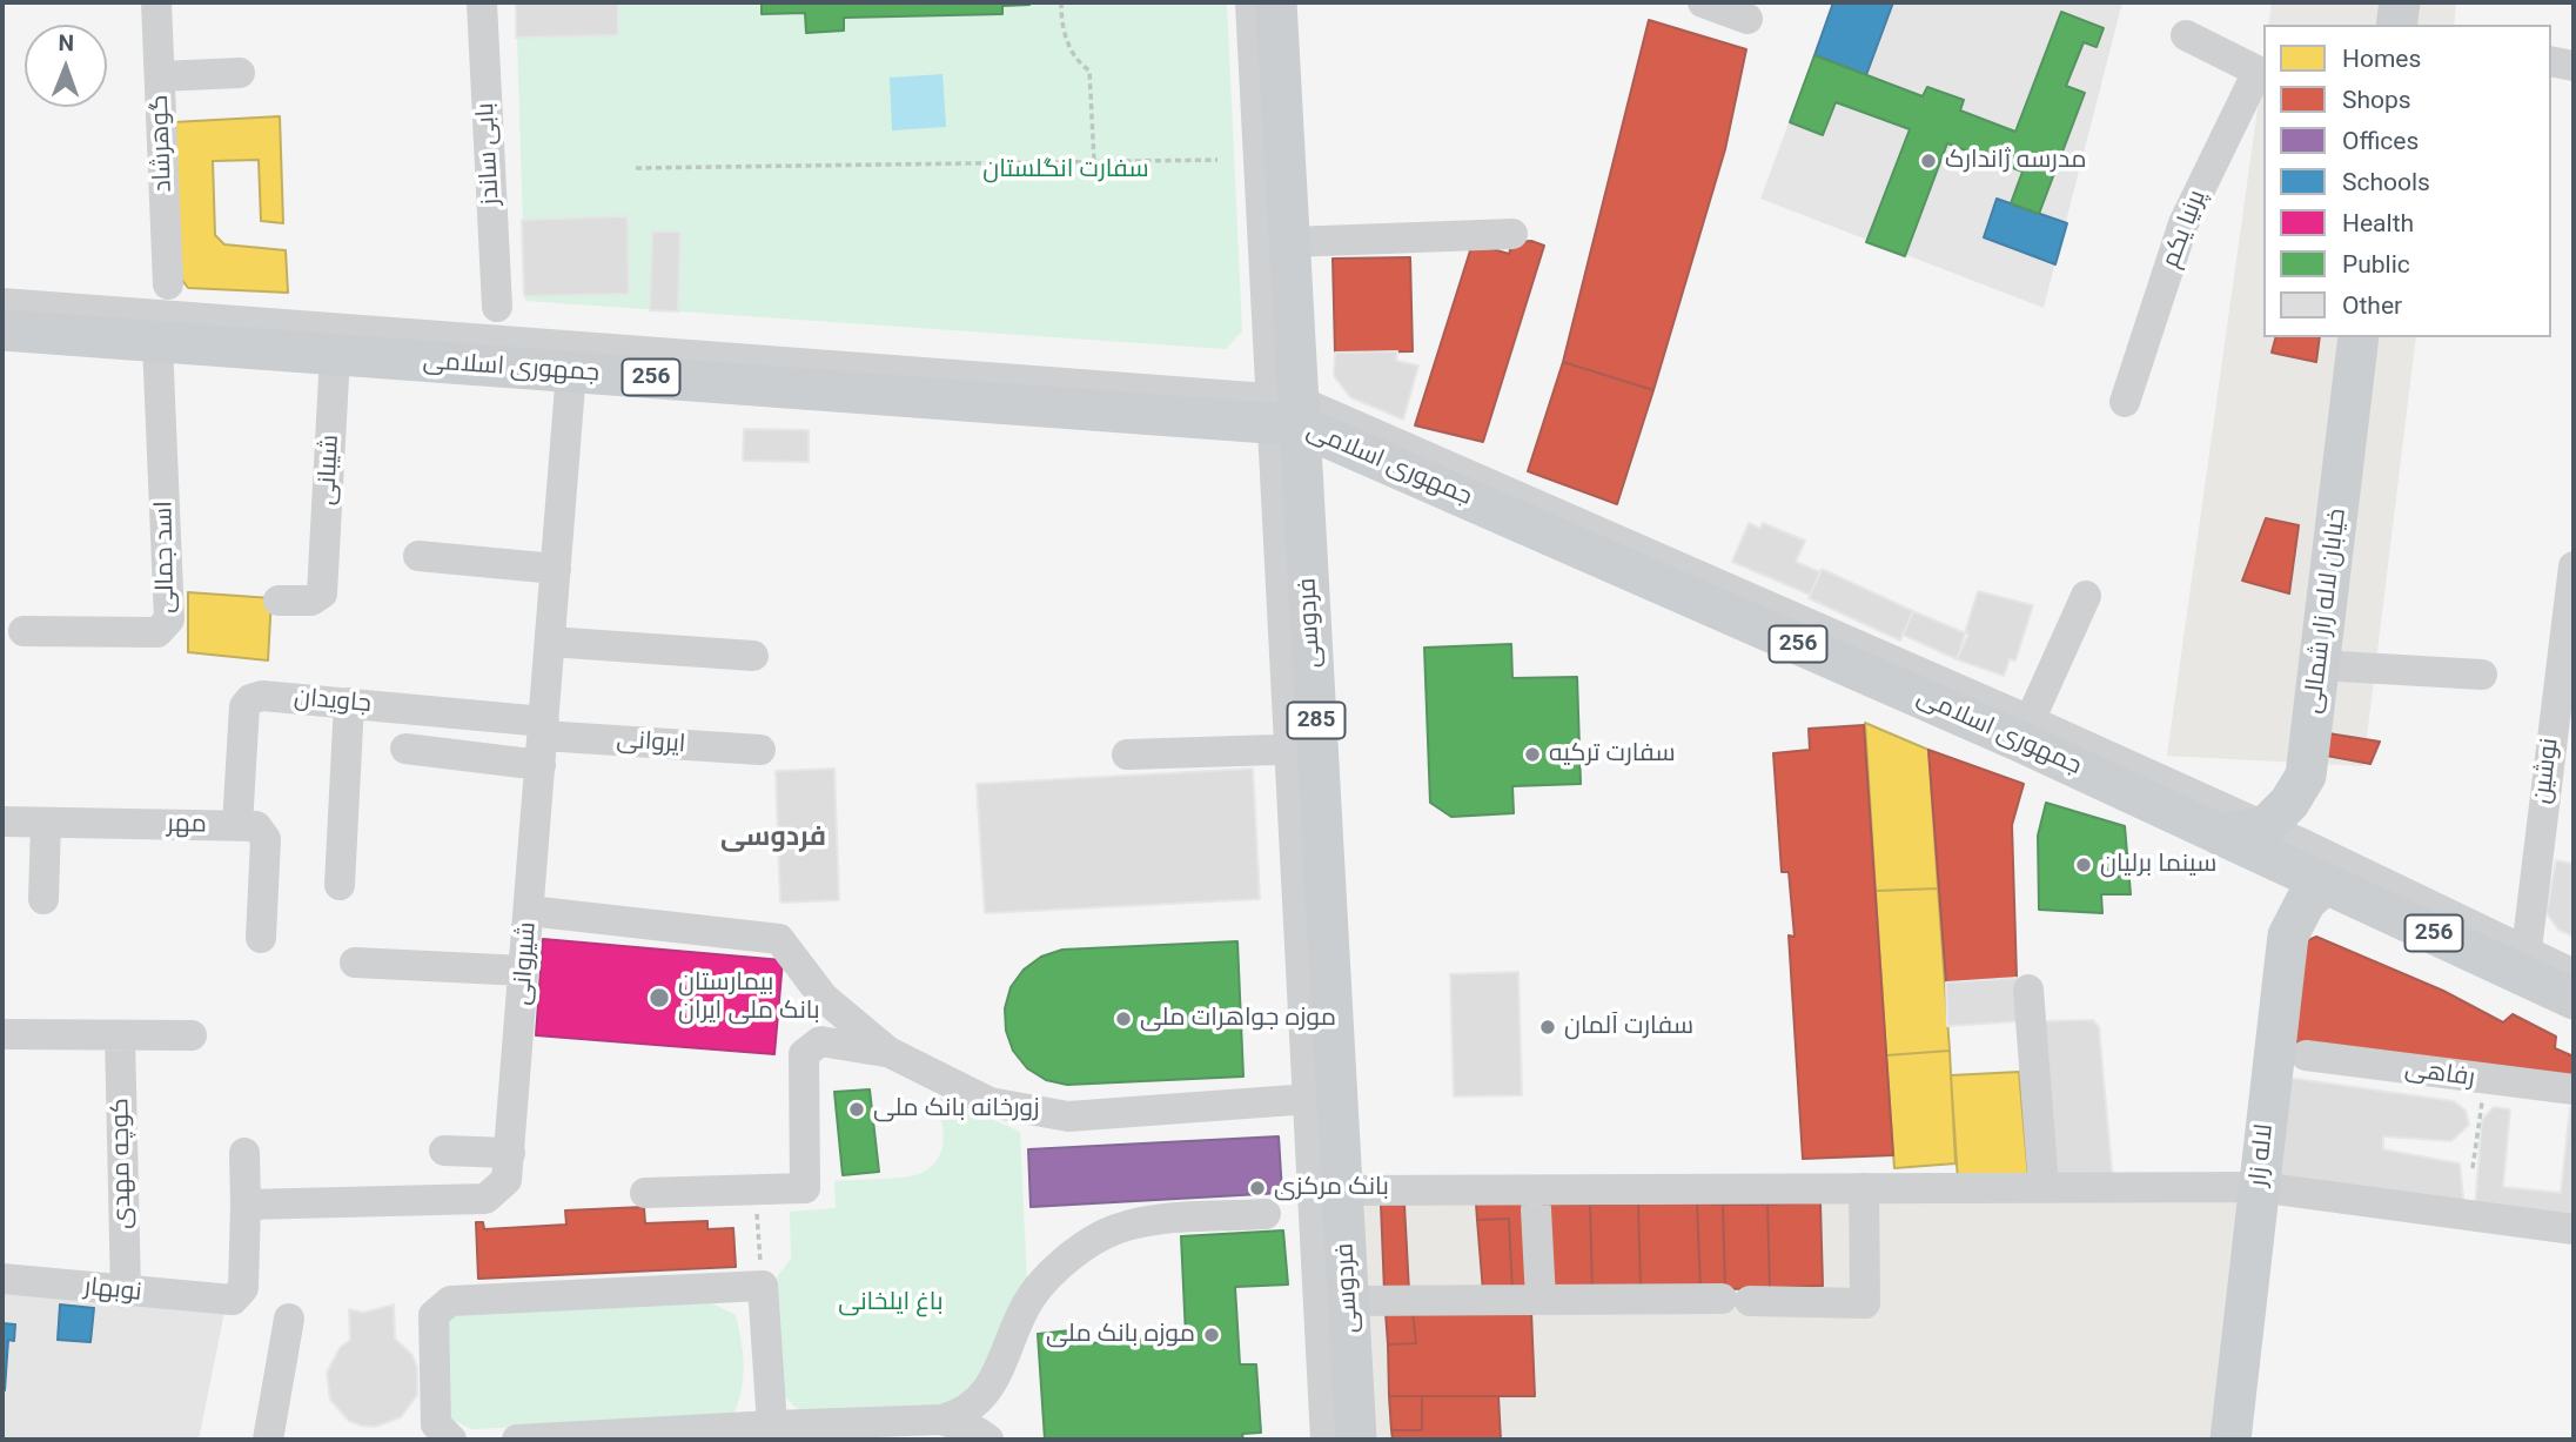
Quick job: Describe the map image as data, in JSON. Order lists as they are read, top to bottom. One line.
{"streets":{"main road":["جمهوری اسلامی","256","خیابان لاله زار شمالی","فردوسی","285","لاله زار"],"street":["گوهرشاد","بابی ساندز","پرنیا یکم","شیبانی","اسد جمالی","جاویدان","ایروانی","نوشین","مهر","شیروانی","رفاهی","کوچه مهدی","نوبهار"]},"crossings":[["جمهوری اسلامی","شیبانی"],["جمهوری اسلامی","اسد جمالی"],["جمهوری اسلامی","فردوسی"],["جمهوری اسلامی","نوشین"],["جمهوری اسلامی","شیروانی"],["جمهوری اسلامی","لاله زار"],["جاویدان","ایروانی"],["جاویدان","مهر"],["جاویدان","شیروانی"],["ایروانی","شیروانی"],["کوچه مهدی","نوبهار"]],"districts":["فردوسی"],"parks":["سفارت انگلستان","باغ ایلخانی"],"places":["مدرسه ژاندارک","سفارت ترکیه","سینما برلیان","بیمارستان بانک ملی ایران","موزه جواهرات ملی","سفارت آلمان","زورخانه بانک ملی","بانک مرکزی","موزه بانک ملی"],"legend":["Homes","Shops","Offices","Schools","Health","Public","Other"],"north":"top"}
